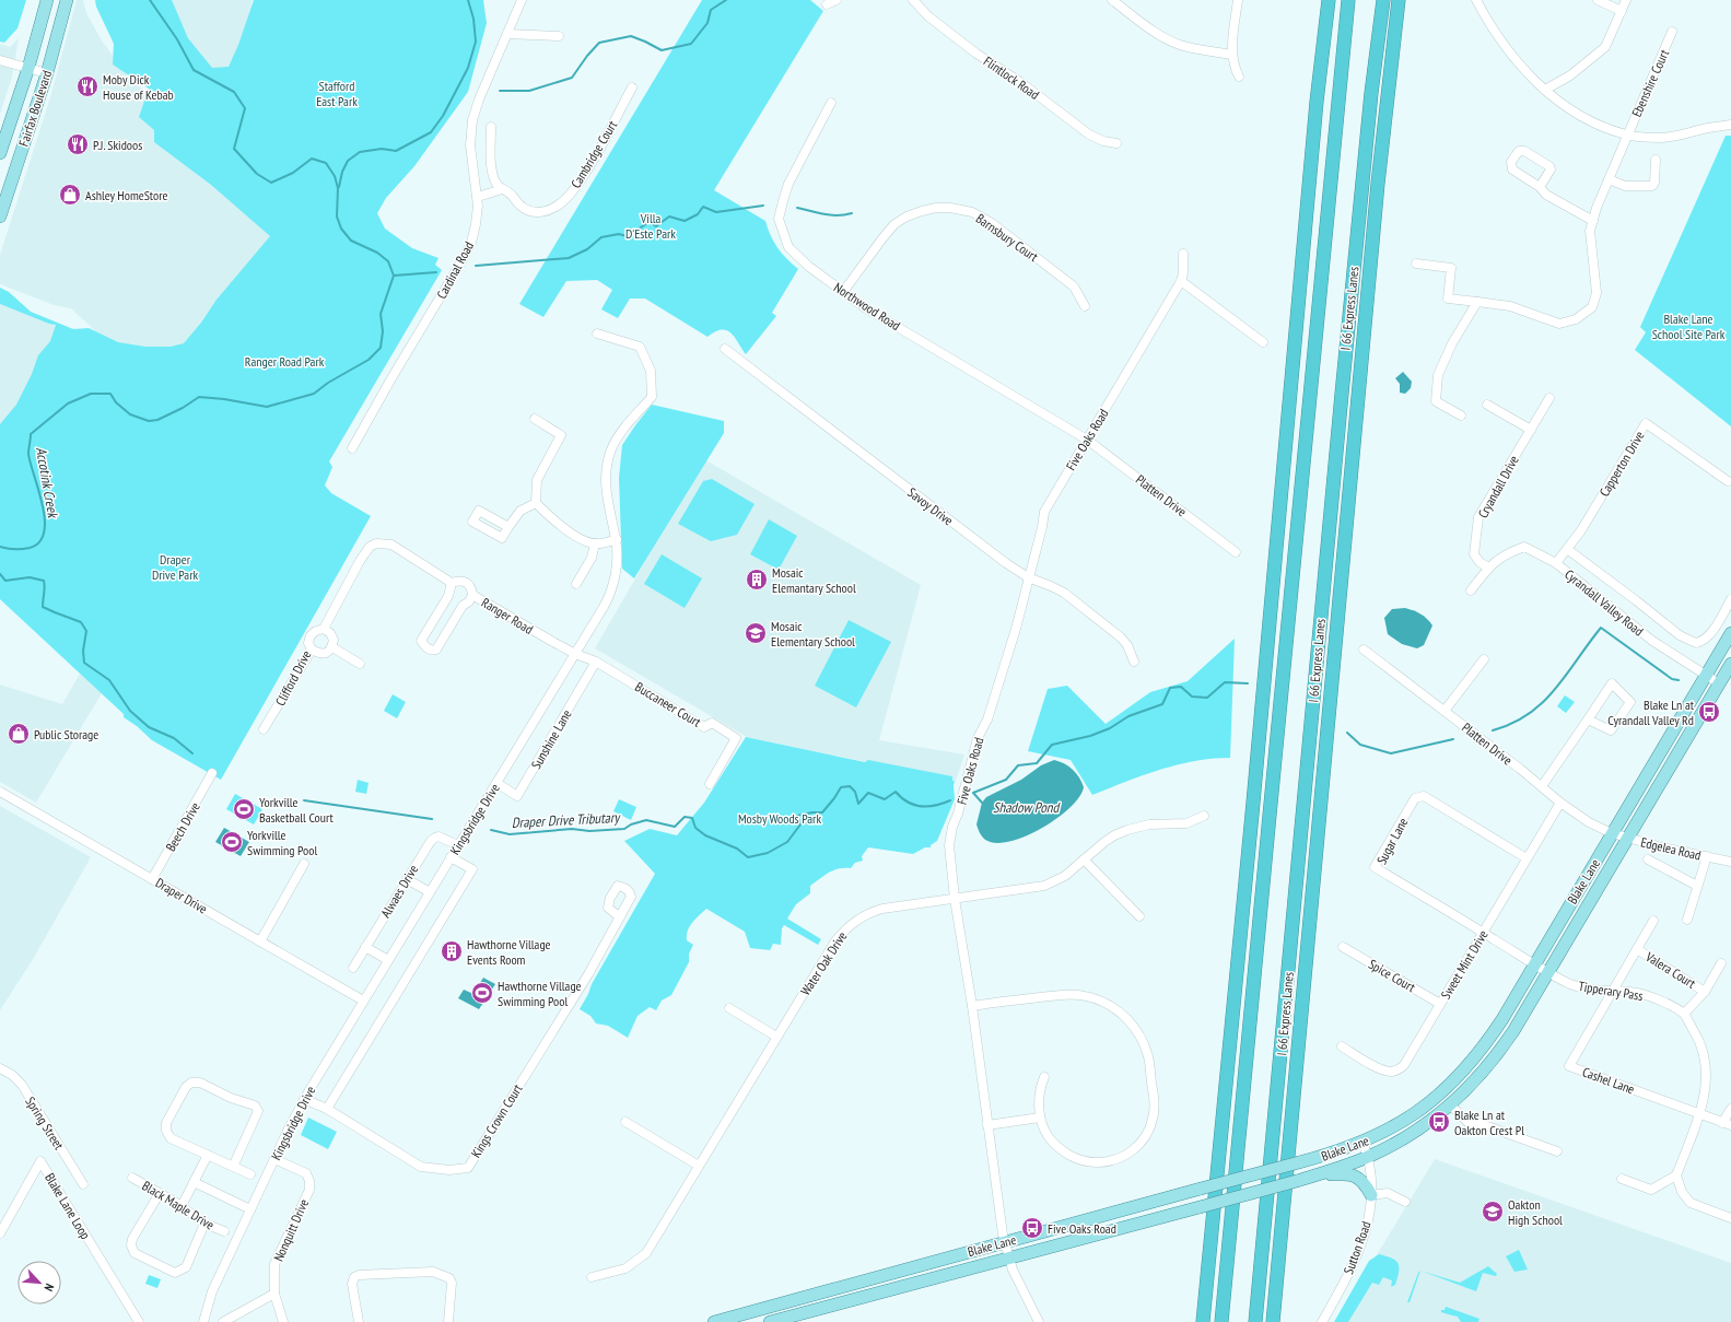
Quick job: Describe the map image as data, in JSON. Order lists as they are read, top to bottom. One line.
{"streets":{"highway":["I 66 Express Lanes"],"main road":["Fairfax Boulevard","Blake Lane"],"street":["Flintlock Road","Ebenshire Court","Cambridge Court","Barnsbury Court","Cardinal Road","Northwood Road","Five Oaks Road","Capperton Drive","Cryandall Drive","Platten Drive","Savoy Drive","Cyrandall Valley Road","Ranger Road","Clifford Drive","Buccaneer Court","Sunshine Lane","Kingsbridge Drive","Beech Drive","Sugar Lane","Edgelea Road","Alwaes Drive","Draper Drive","Water Oak Drive","Sweet Mint Drive","Valera Court","Spice Court","Tipperary Pass","Cashel Lane","Kings Crown Court","Spring Street","Black Maple Drive","Blake Lane Loop","Nonquitt Drive","Sutton Road"]},"crossings":[["Barnsbury Court","Northwood Road"],["Northwood Road","Five Oaks Road"],["Northwood Road","Platten Drive"],["Five Oaks Road","Platten Drive"],["Five Oaks Road","Savoy Drive"],["Five Oaks Road","Blake Lane"],["Five Oaks Road","Water Oak Drive"],["Capperton Drive","Cyrandall Valley Road"],["Cryandall Drive","Cyrandall Valley Road"],["Platten Drive","Edgelea Road"],["Platten Drive","Blake Lane"],["Platten Drive","Sweet Mint Drive"],["Cyrandall Valley Road","Blake Lane"],["Ranger Road","Clifford Drive"],["Ranger Road","Buccaneer Court"],["Ranger Road","Kingsbridge Drive"],["Buccaneer Court","Sunshine Lane"],["Buccaneer Court","Kingsbridge Drive"],["Sunshine Lane","Kingsbridge Drive"],["Kingsbridge Drive","Alwaes Drive"],["Kingsbridge Drive","Draper Drive"],["Kingsbridge Drive","Kings Crown Court"],["Kingsbridge Drive","Nonquitt Drive"],["Beech Drive","Draper Drive"],["Sugar Lane","Blake Lane"],["Sugar Lane","Sweet Mint Drive"],["Sugar Lane","Tipperary Pass"],["Edgelea Road","Blake Lane"],["Blake Lane","Tipperary Pass"],["Blake Lane","Sutton Road"],["Sweet Mint Drive","Spice Court"],["Valera Court","Tipperary Pass"],["Valera Court","Cashel Lane"],["Tipperary Pass","Cashel Lane"]],"water":["Accotink Creek","Shadow Pond","Draper Drive Tributary"],"parks":["Stafford East Park","Villa D'Este Park","Blake Lane School Site Park","Ranger Road Park","Draper Drive Park","Mosby Woods Park"],"places":{"restaurant":["Moby Dick House of Kebab","P.J. Skidoos"],"shop":["Ashley HomeStore","Public Storage"],"building":["Mosaic Elemantary School","Hawthorne Village Events Room"],"school or university":["Mosaic Elementary School","Oakton High School"],"bus stop":["Blake Ln at Cyrandall Valley Rd","Blake Ln at Oakton Crest Pl","Five Oaks Road"],"sports":["Yorkville Basketball Court","Yorkville Swimming Pool","Hawthorne Village Swimming Pool"]},"north":"bottom right"}
